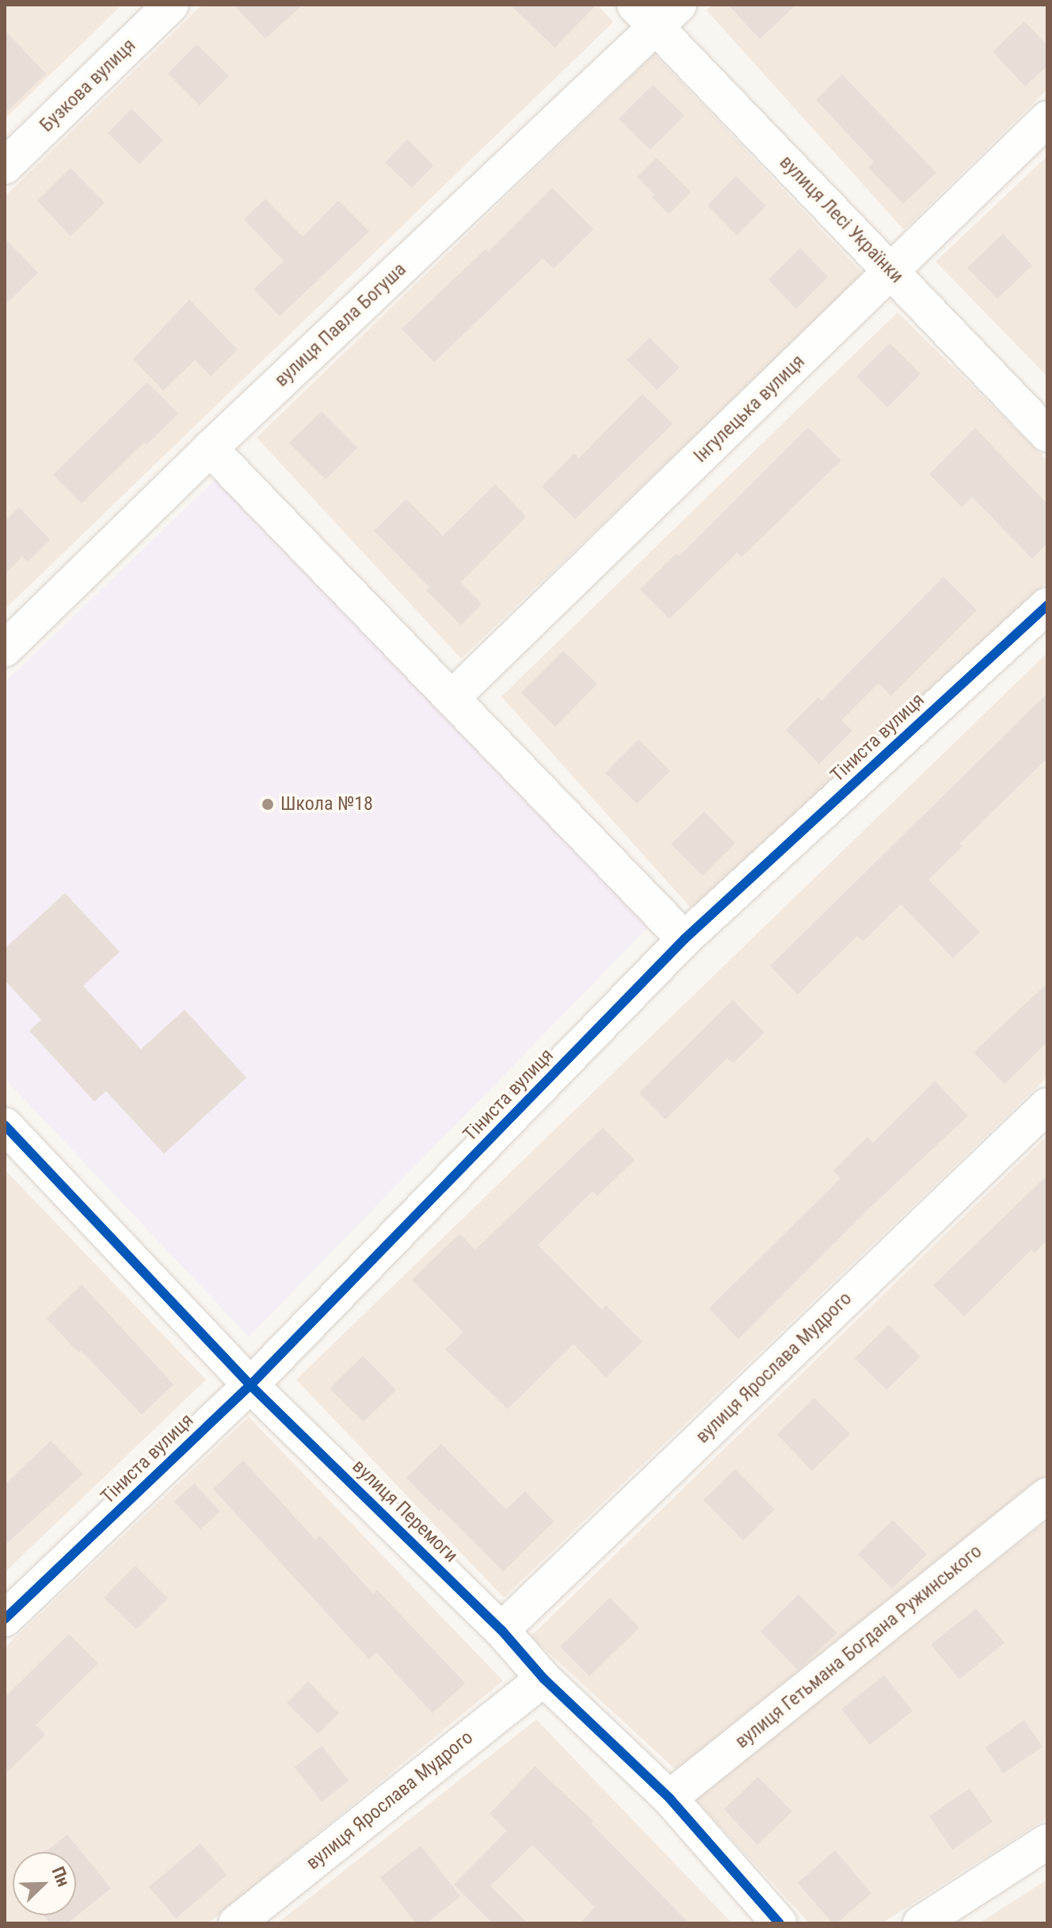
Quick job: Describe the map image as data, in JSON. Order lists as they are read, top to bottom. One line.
{"streets":{"street":["Бузкова вулиця","вулиця Лесі Українки","вулиця Павла Богуша","Інгулецька вулиця","Тіниста вулиця","вулиця Ярослава Мудрого","вулиця Перемоги","вулиця Гетьмана Богдана Ружинського"]},"crossings":[["вулиця Лесі Українки","вулиця Павла Богуша"],["вулиця Лесі Українки","Інгулецька вулиця"],["Тіниста вулиця","вулиця Перемоги"],["вулиця Ярослава Мудрого","вулиця Перемоги"],["вулиця Перемоги","вулиця Гетьмана Богдана Ружинського"]],"places":["Школа №18"],"north":"top right"}
